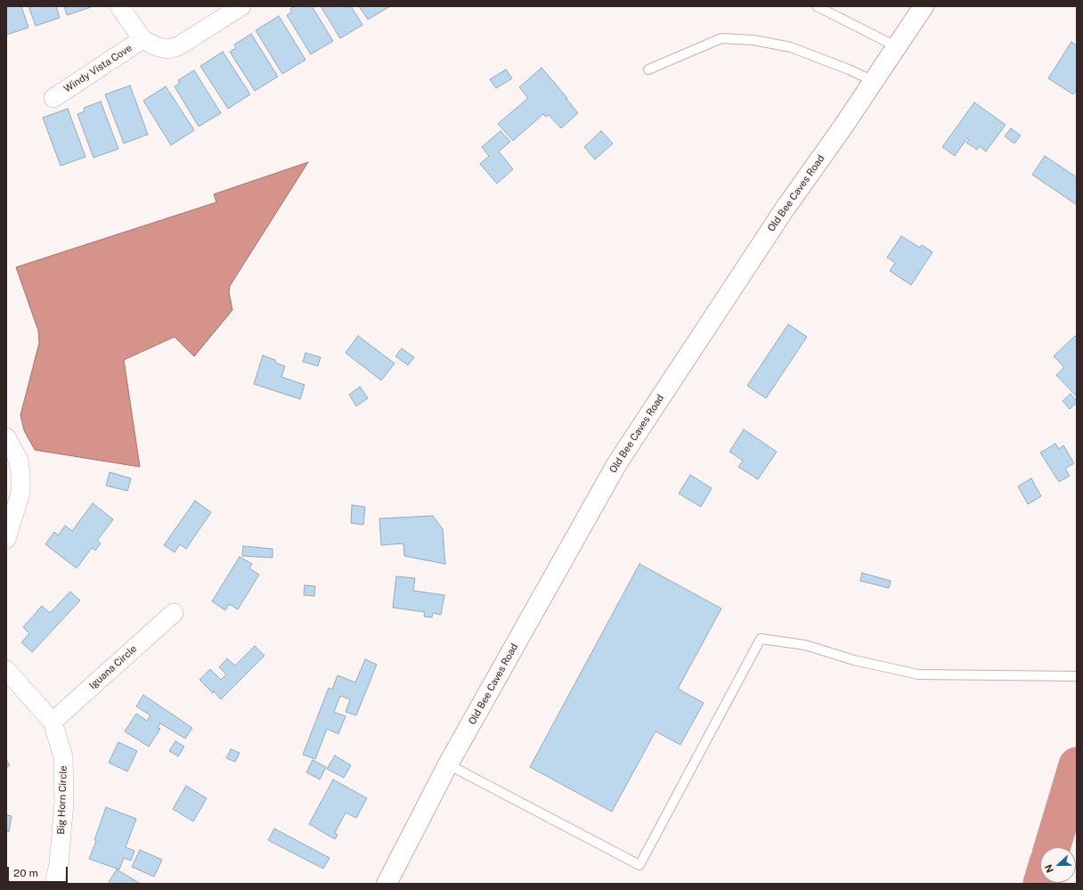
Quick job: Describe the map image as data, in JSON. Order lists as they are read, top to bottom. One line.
{"streets":{"street":["Windy Vista Cove","Old Bee Caves Road","Iguana Circle","Big Horn Circle"]},"crossings":[["Iguana Circle","Big Horn Circle"]],"scale_bar":"20 m","north":"left"}
